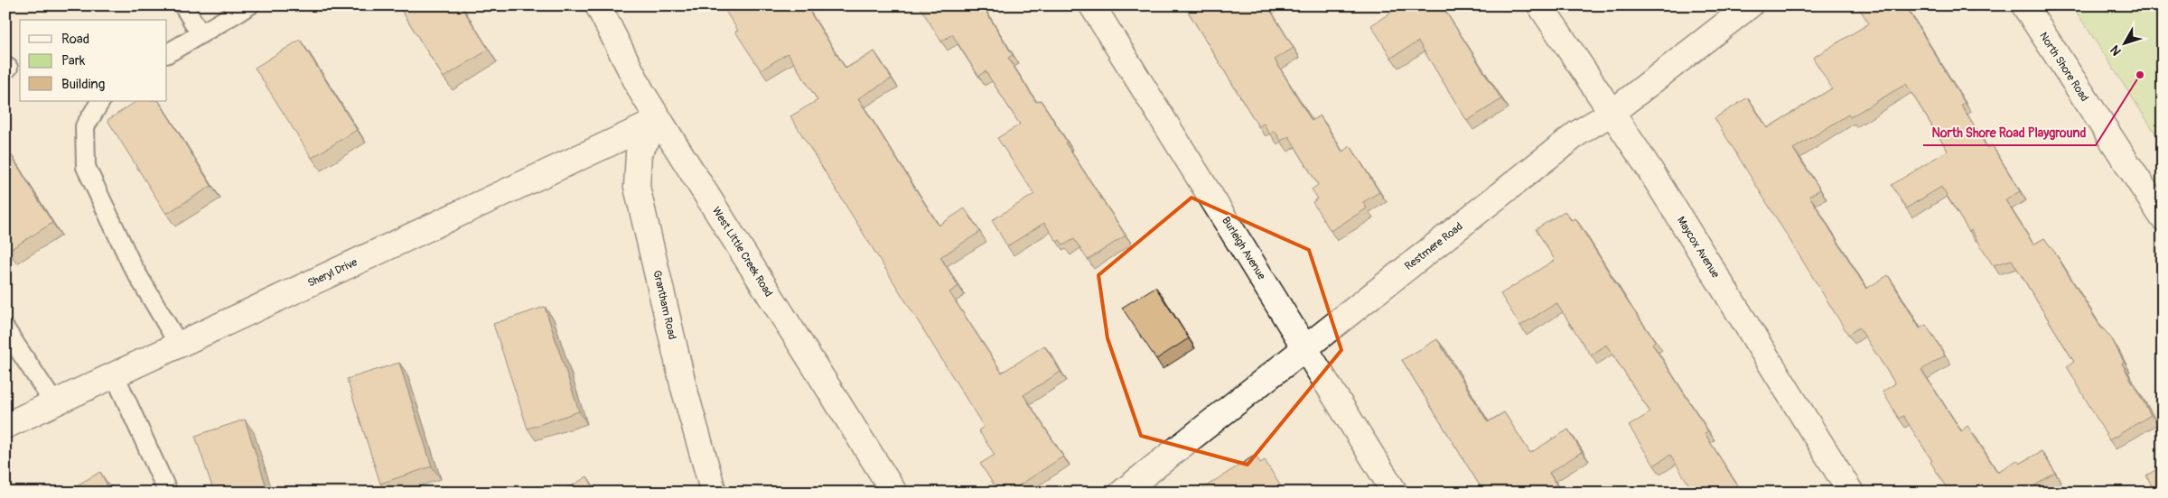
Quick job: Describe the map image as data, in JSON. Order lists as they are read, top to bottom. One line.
{"streets":{"street":["North Shore Road","Restmere Road","Maycox Avenue","Burleigh Avenue","West Little Creek Road","Sheryl Drive","Grantham Road"]},"crossings":[["Restmere Road","Maycox Avenue"],["Restmere Road","Burleigh Avenue"],["West Little Creek Road","Sheryl Drive"],["West Little Creek Road","Grantham Road"],["Sheryl Drive","Grantham Road"]],"places":["North Shore Road Playground"],"legend":["Road","Park","Building"],"north":"bottom left"}
